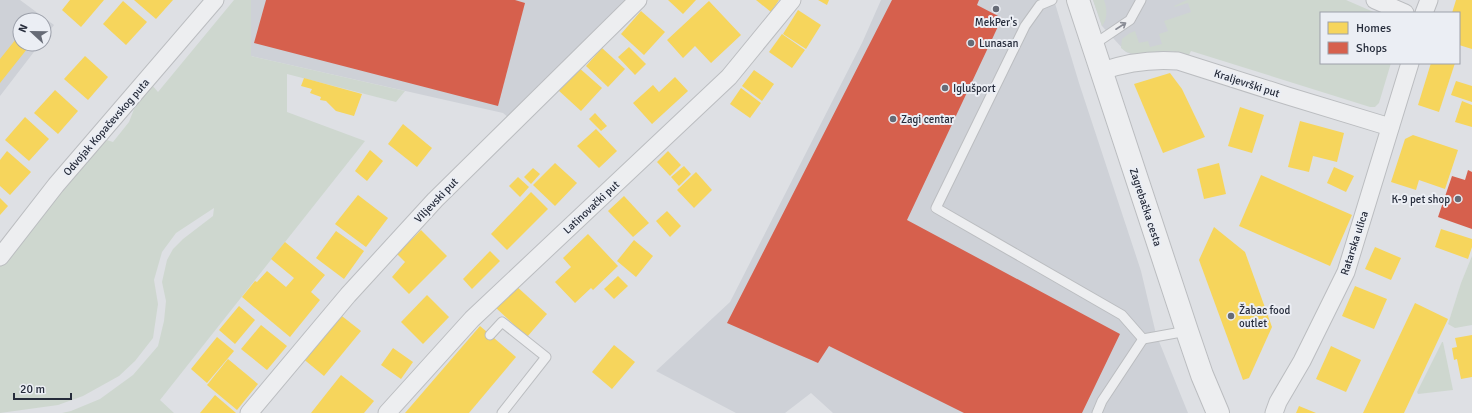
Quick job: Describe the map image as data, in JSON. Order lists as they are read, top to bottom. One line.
{"streets":{"street":["Kraljevrški put","Odvojak Kopačevskog puta","Viljevski put","Latinovački put","Zagrebačka cesta","Ratarska ulica"]},"crossings":[["Kraljevrški put","Zagrebačka cesta"],["Kraljevrški put","Ratarska ulica"]],"places":["MekPer's","Lunasan","Iglušport","Zagi centar","K-9 pet shop","Žabac food outlet"],"legend":["Homes","Shops"],"scale_bar":"20 m","north":"left"}
